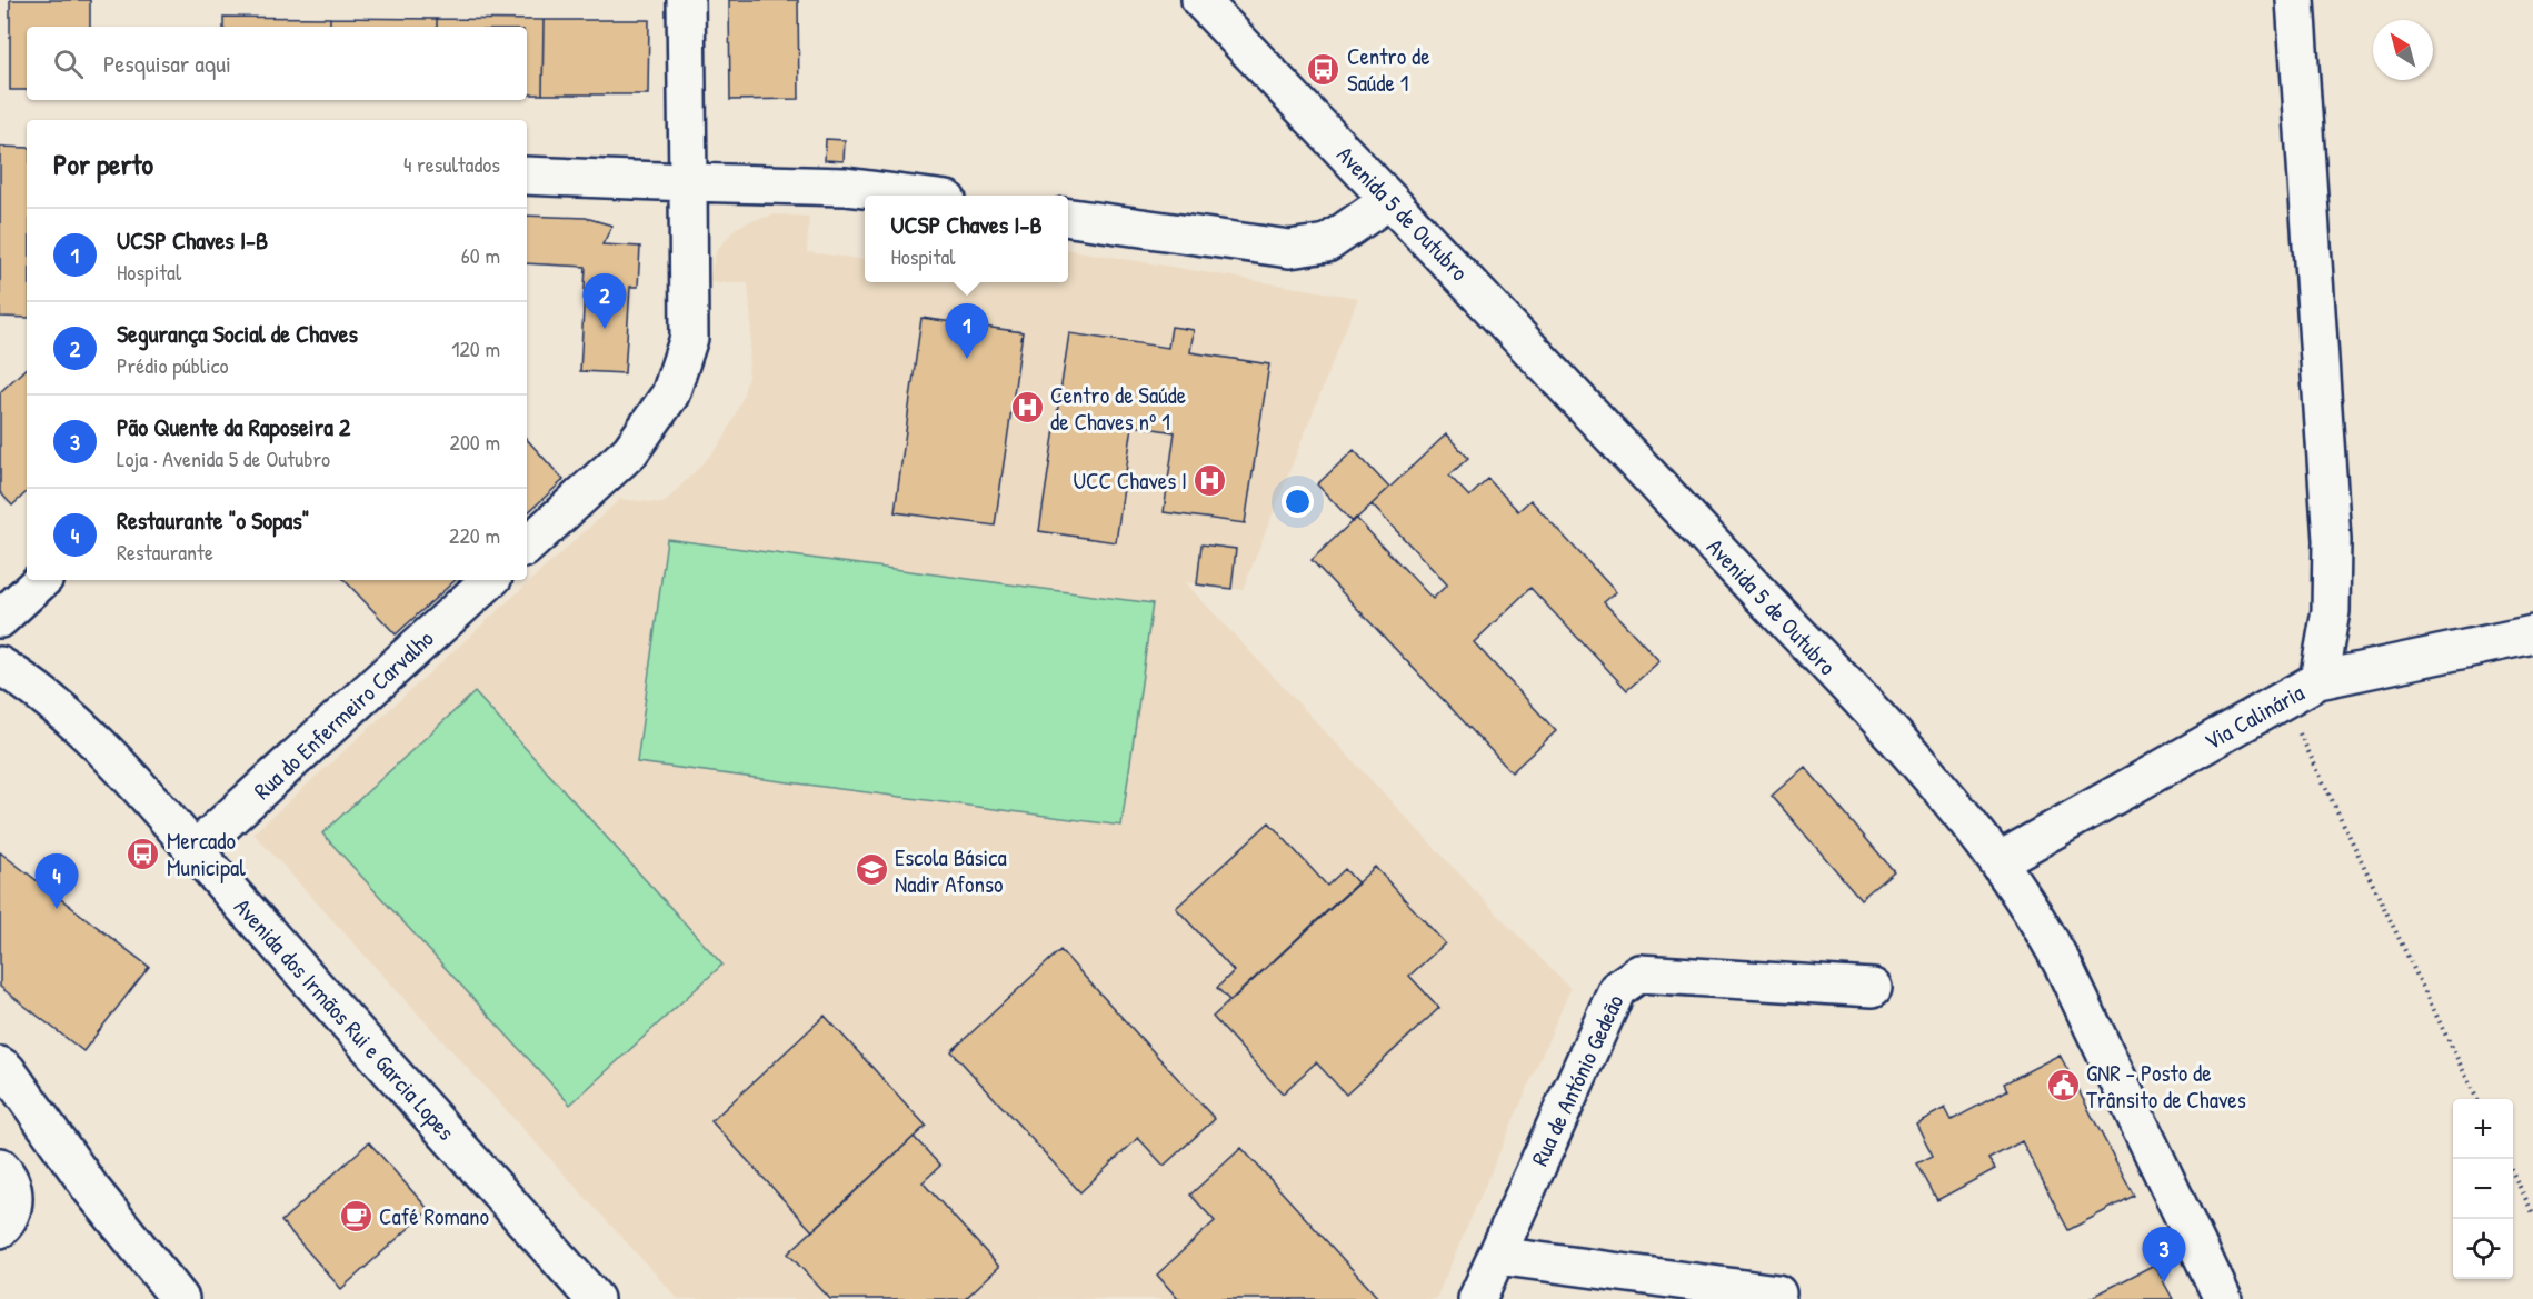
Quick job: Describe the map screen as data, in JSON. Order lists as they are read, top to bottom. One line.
{"streets":{"street":["Avenida 5 de Outubro","Rua do Enfermeiro Carvalho","Via Calinária","Avenida dos Irmãos Rui e Garcia Lopes","Rua de António Gedeão"]},"crossings":[["Avenida 5 de Outubro","Via Calinária"],["Rua do Enfermeiro Carvalho","Avenida dos Irmãos Rui e Garcia Lopes"]],"places":{"bus stop":["Centro de Saúde 1","Mercado Municipal"],"hospital":["Centro de Saúde de Chaves nº 1","UCC Chaves I"],"school or university":["Escola Básica Nadir Afonso"],"public building":["GNR - Posto de Trânsito de Chaves"],"cafe":["Café Romano"]},"north":"top left","page":{"search":"Pesquisar aqui","heading":["Por perto","4 resultados"],"popup":["UCSP Chaves I-B","Hospital"],"list":[{"mark":"1","name":"UCSP Chaves I-B","note":"Hospital","value":"60 m"},{"mark":"2","name":"Segurança Social de Chaves","note":"Prédio público","value":"120 m"},{"mark":"3","name":"Pão Quente da Raposeira 2","note":"Loja · Avenida 5 de Outubro","value":"200 m"},{"mark":"4","name":"Restaurante \"o Sopas\"","note":"Restaurante","value":"220 m"}],"pins":["2","1","4","3"],"map_buttons":["+","−"]}}
